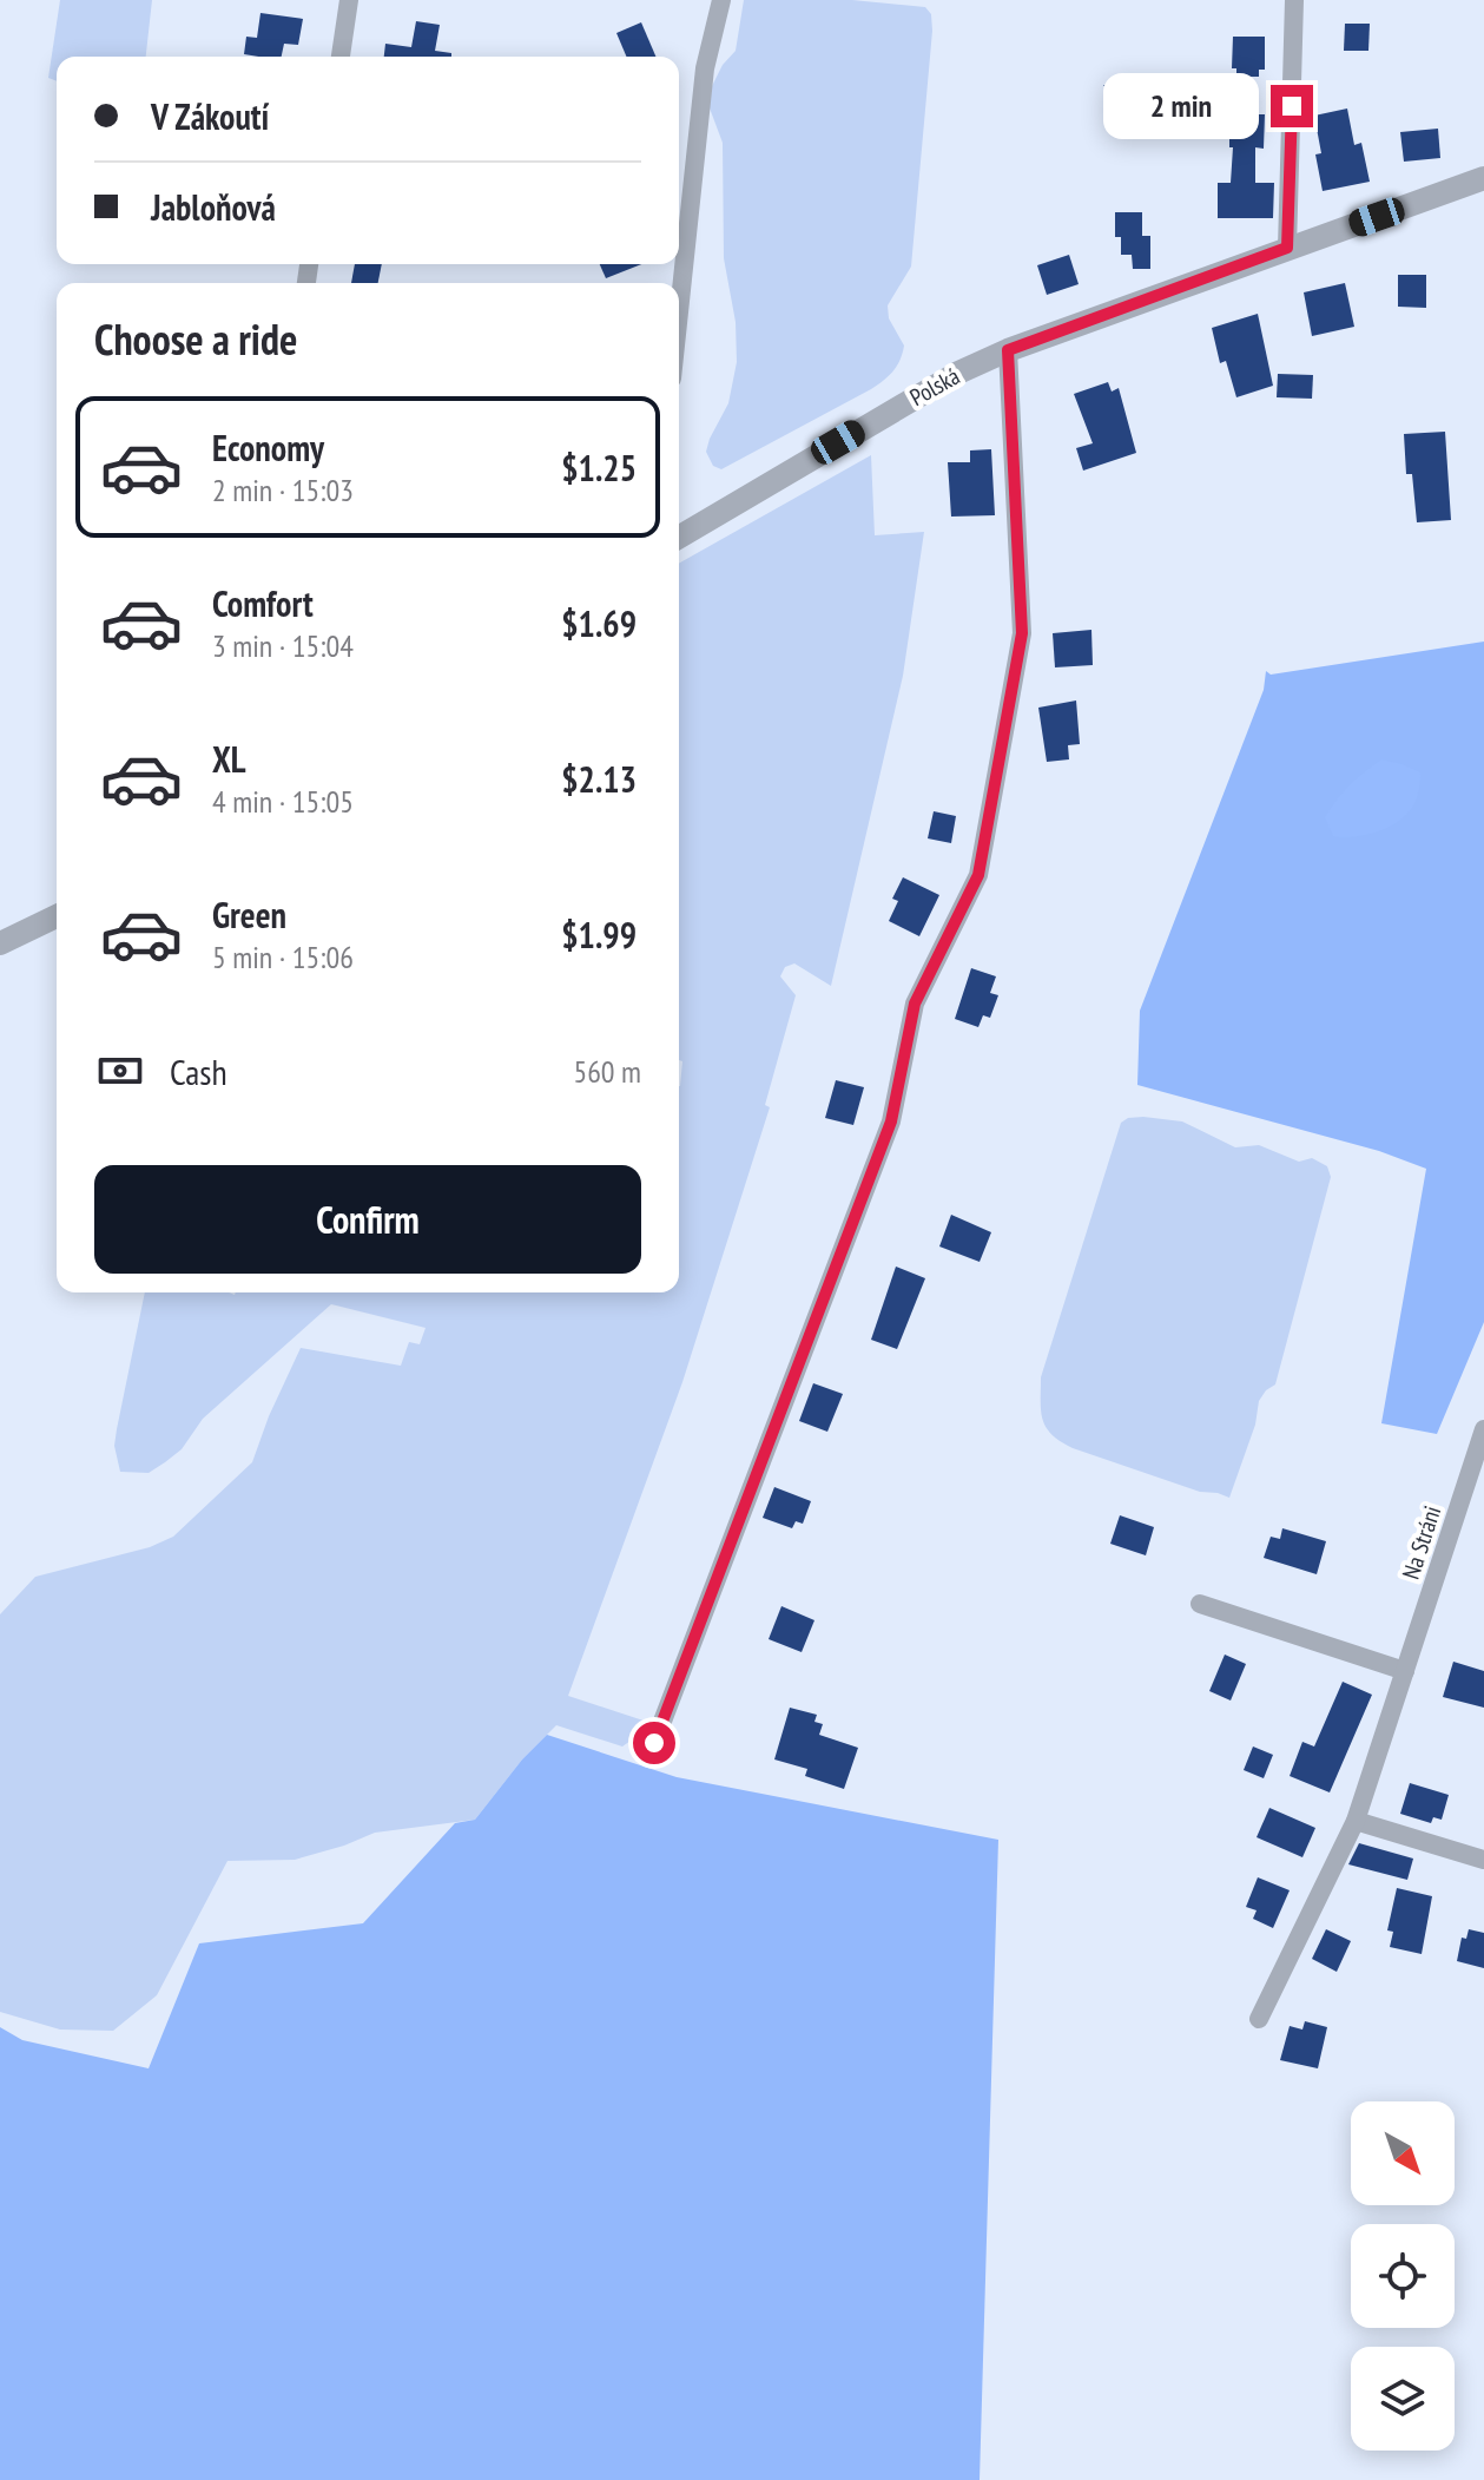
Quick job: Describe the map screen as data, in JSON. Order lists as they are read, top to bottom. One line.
{"streets":{"street":["Polská","Na Stráni"]},"north":"bottom right","page":{"banner":["V Zákoutí","Jabloňová"],"bubble":"2 min","heading":"Choose a ride","list":[{"name":"Economy","note":"2 min · 15:03","value":"$1.25"},{"name":"Comfort","note":"3 min · 15:04","value":"$1.69"},{"name":"XL","note":"4 min · 15:05","value":"$2.13"},{"name":"Green","note":"5 min · 15:06","value":"$1.99"}],"pay":["Cash","560 m"],"buttons":"Confirm"}}
